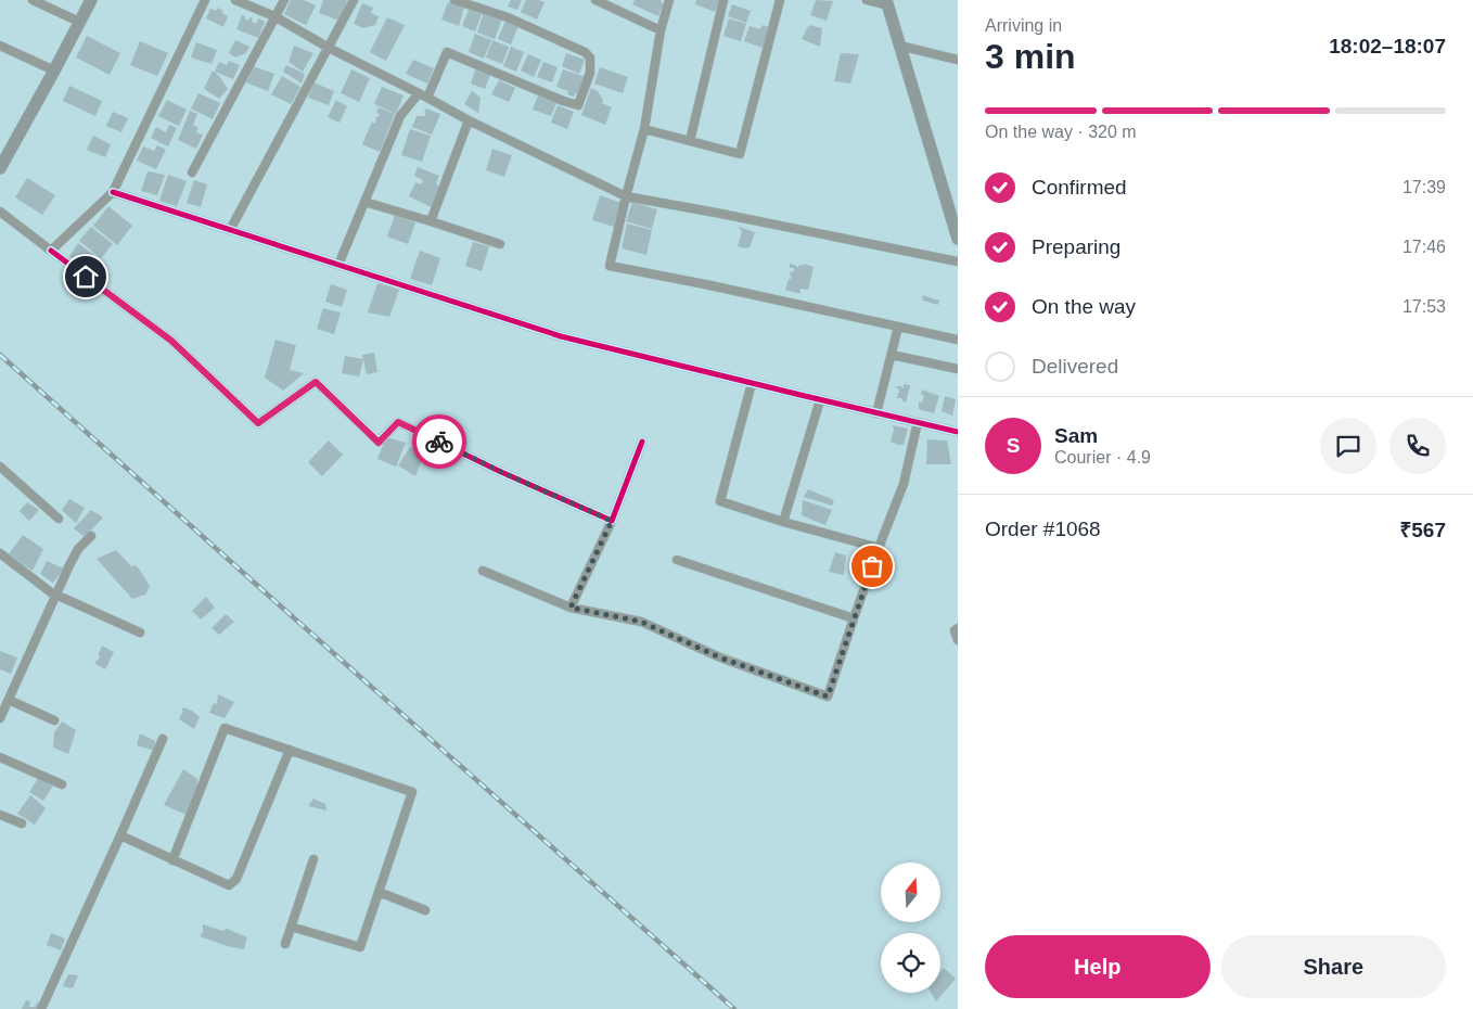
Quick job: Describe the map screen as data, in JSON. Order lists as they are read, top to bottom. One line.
{"north":"top","page":{"heading":["3 min","Arriving in","18:02–18:07"],"panel":["Sam","Courier · 4.9","Order #1068","₹567"],"bar":"On the way · 320 m","list":[["Confirmed","17:39"],["Preparing","17:46"],["On the way","17:53"],"Delivered"],"round":"S","buttons":["Help","Share"]}}
